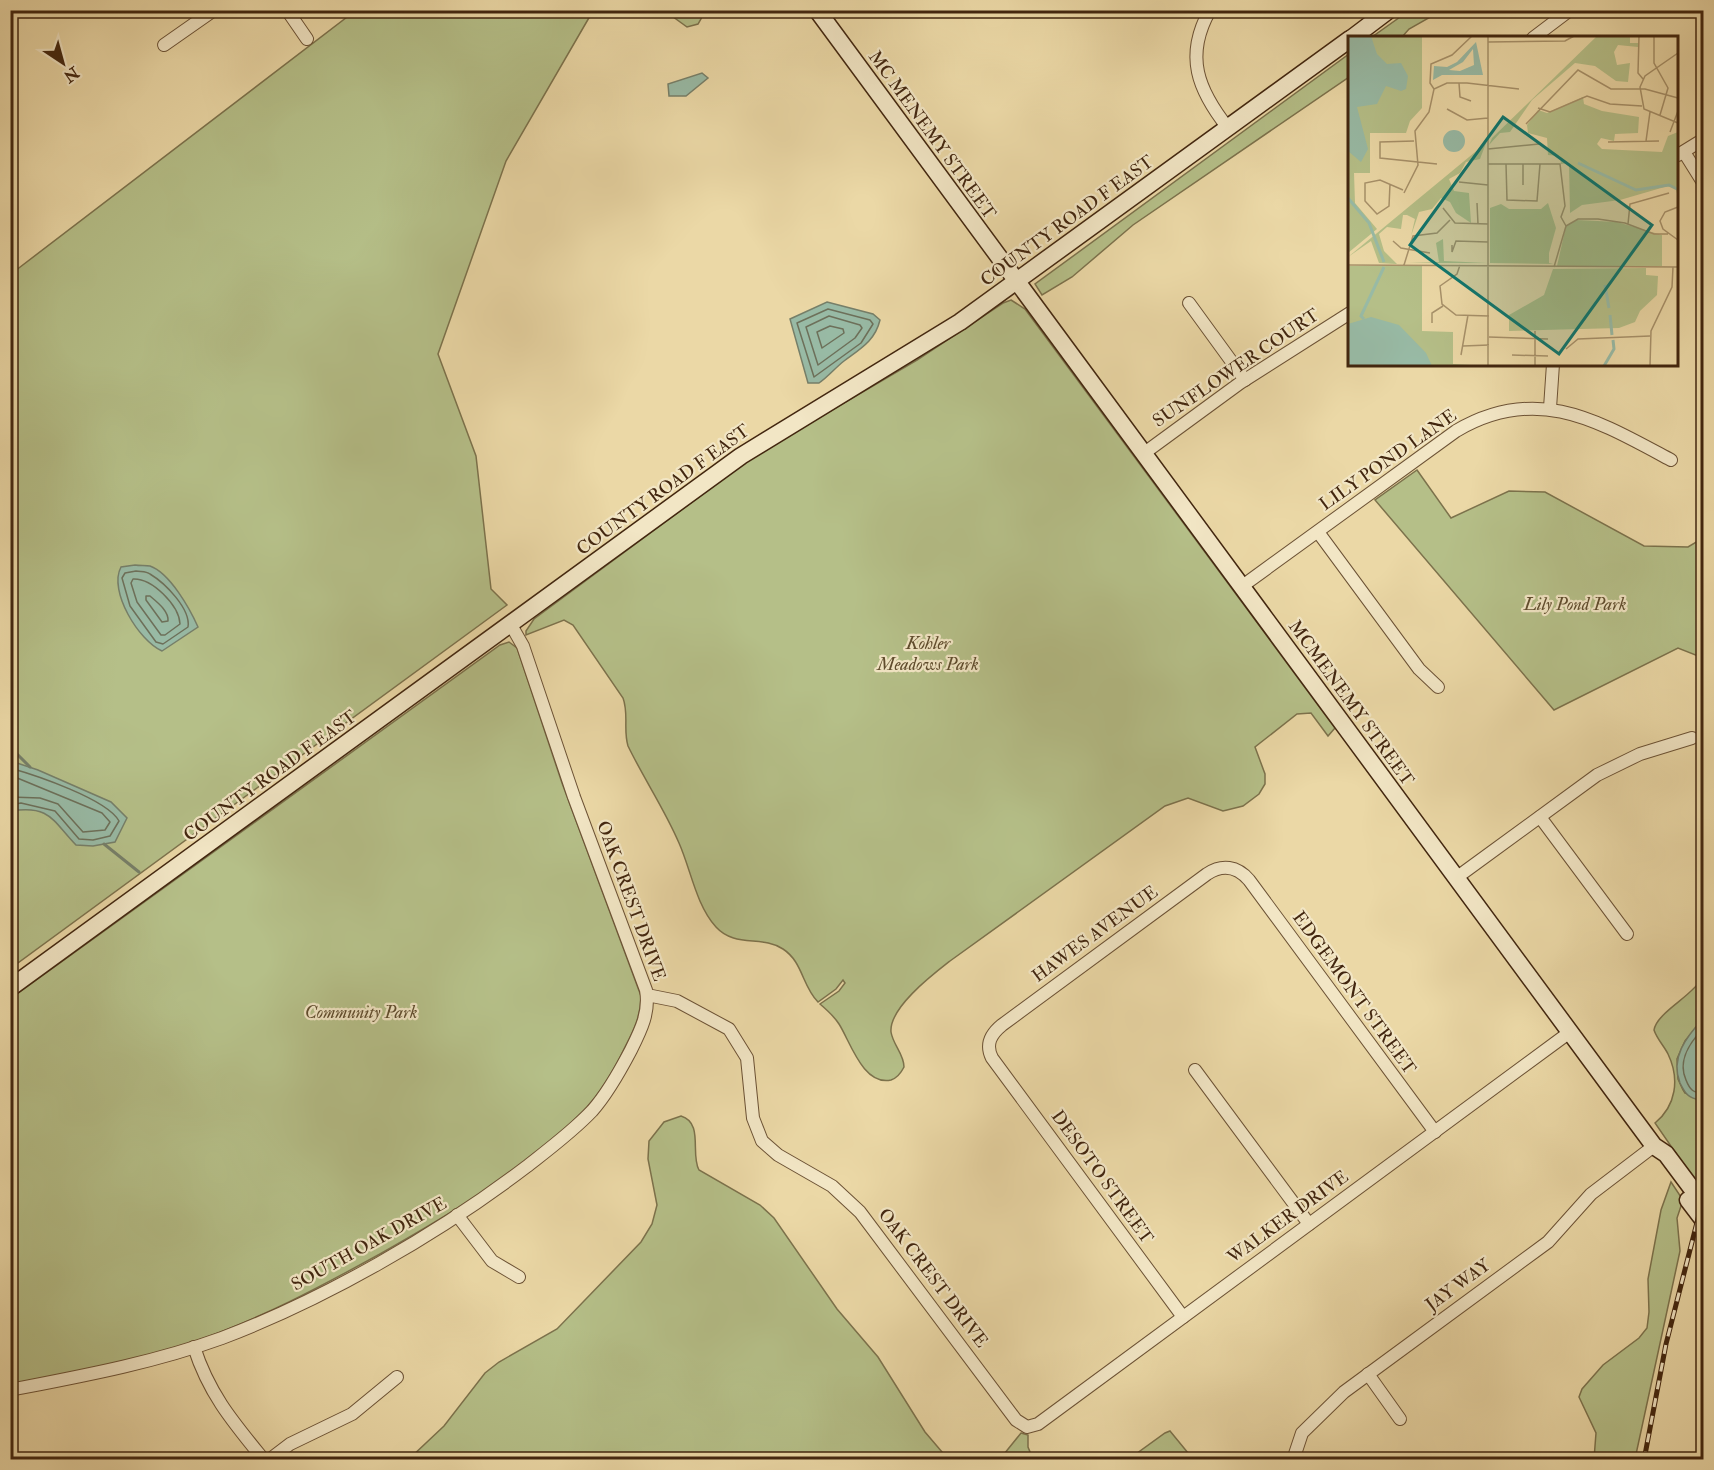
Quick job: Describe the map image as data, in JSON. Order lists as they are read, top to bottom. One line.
{"streets":{"street":["MC MENEMY STREET","COUNTY ROAD F EAST","SUNFLOWER COURT","LILY POND LANE","MCMENEMY STREET","OAK CREST DRIVE","HAWES AVENUE","EDGEMONT STREET","DESOTO STREET","WALKER DRIVE","SOUTH OAK DRIVE","JAY WAY"]},"crossings":[["MC MENEMY STREET","COUNTY ROAD F EAST"],["MC MENEMY STREET","MCMENEMY STREET"],["COUNTY ROAD F EAST","MCMENEMY STREET"],["COUNTY ROAD F EAST","OAK CREST DRIVE"],["SUNFLOWER COURT","MCMENEMY STREET"],["LILY POND LANE","MCMENEMY STREET"],["MCMENEMY STREET","WALKER DRIVE"],["MCMENEMY STREET","JAY WAY"],["OAK CREST DRIVE","WALKER DRIVE"],["OAK CREST DRIVE","SOUTH OAK DRIVE"],["HAWES AVENUE","EDGEMONT STREET"],["HAWES AVENUE","DESOTO STREET"],["EDGEMONT STREET","WALKER DRIVE"],["DESOTO STREET","WALKER DRIVE"]],"parks":["Lily Pond Park","Kohler Meadows Park","Community Park"],"north":"bottom right"}
